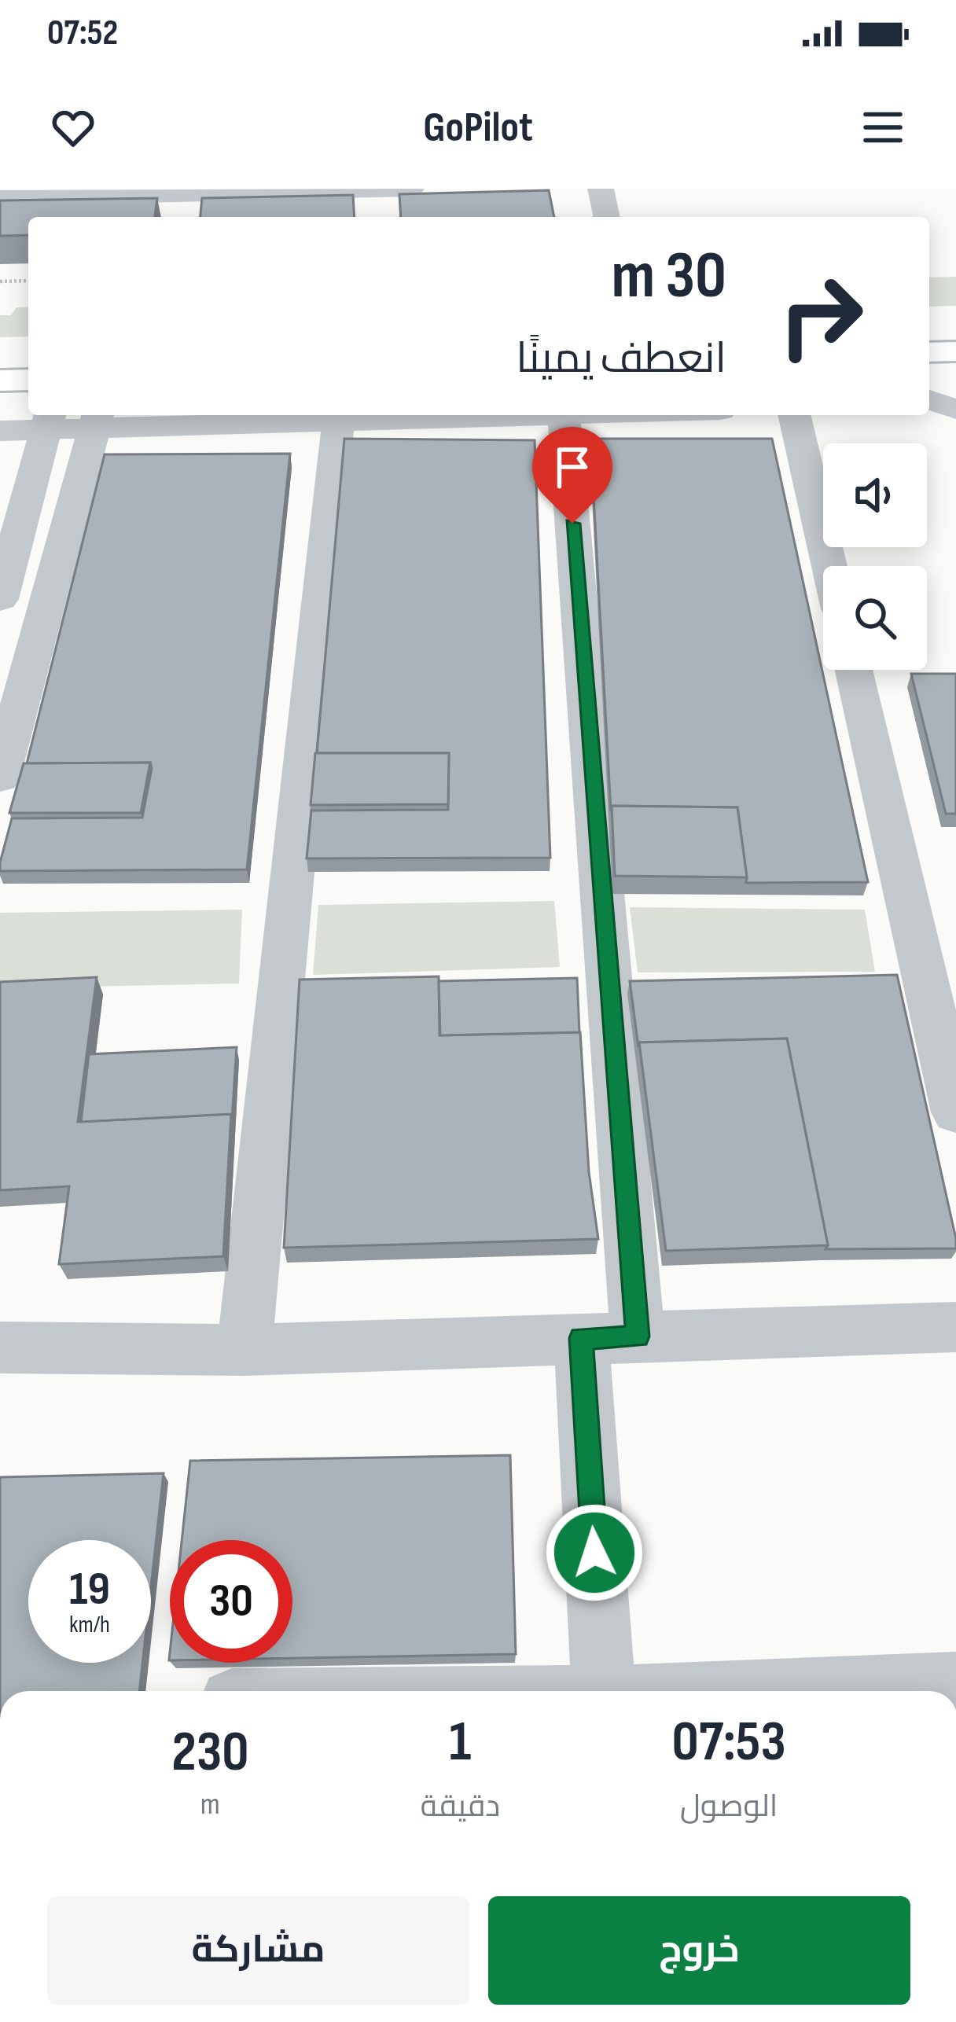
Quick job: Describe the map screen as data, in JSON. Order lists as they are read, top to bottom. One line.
{"page":{"status":"07:52","header":"GoPilot","turn":["30 m","انعطف يمينًا"],"speed":"19 km/h","limit":"30","eta":["07:53","الوصول","1","دقيقة","230","m"],"buttons":["خروج","مشاركة"]}}
